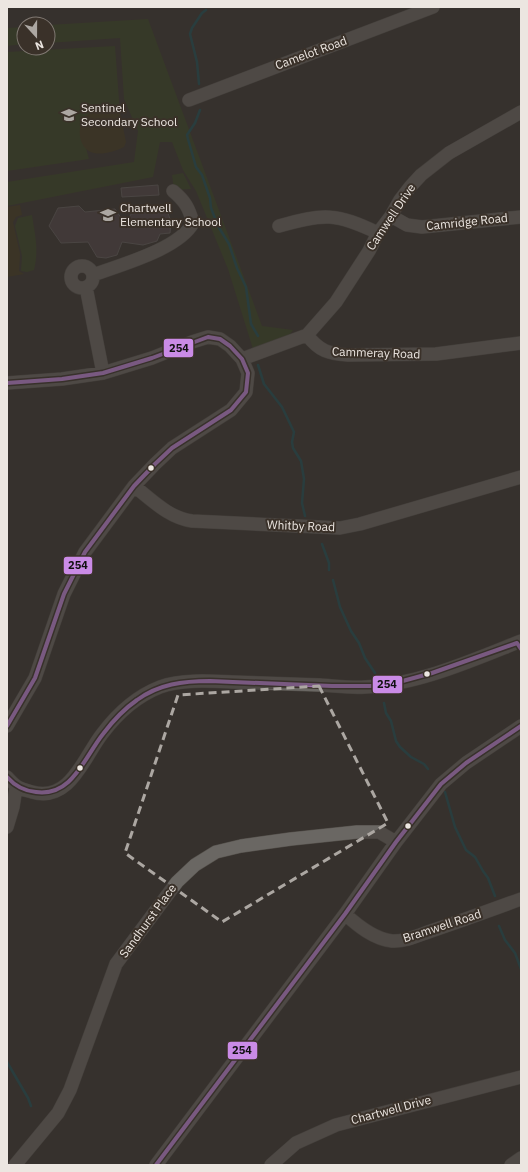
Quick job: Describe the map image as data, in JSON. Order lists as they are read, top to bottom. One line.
{"streets":{"street":["Camelot Road","Camwell Drive","Camridge Road","Cammeray Road","Whitby Road","Sandhurst Place","Bramwell Road","Chartwell Drive"]},"crossings":[["Camwell Drive","Camridge Road"],["Camwell Drive","Cammeray Road"]],"places":{"school or university":["Sentinel Secondary School","Chartwell Elementary School"]},"lines":["transit line 254"],"north":"bottom"}
